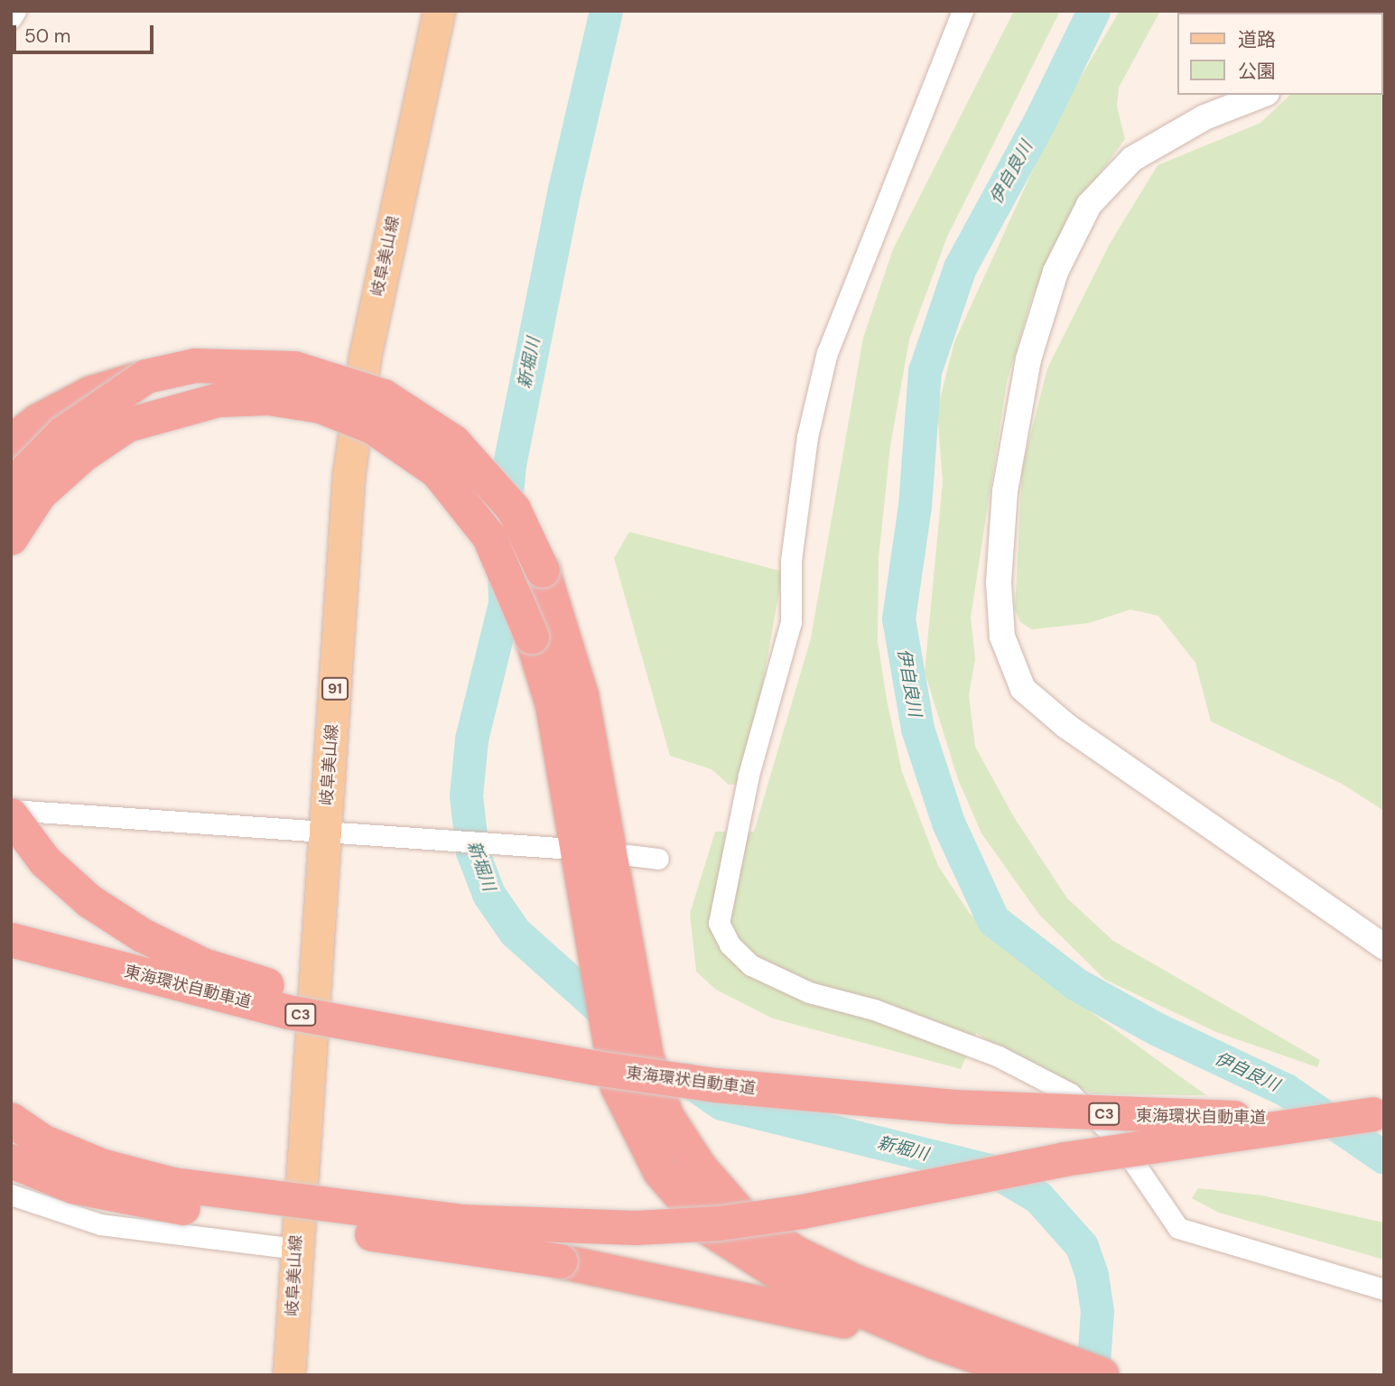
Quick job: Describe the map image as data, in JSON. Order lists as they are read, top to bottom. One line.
{"streets":{"highway":["東海環状自動車道","C3"],"main road":["岐阜美山線","91"]},"water":["伊自良川","新堀川"],"legend":["道路","公園"],"scale_bar":"50 m"}
